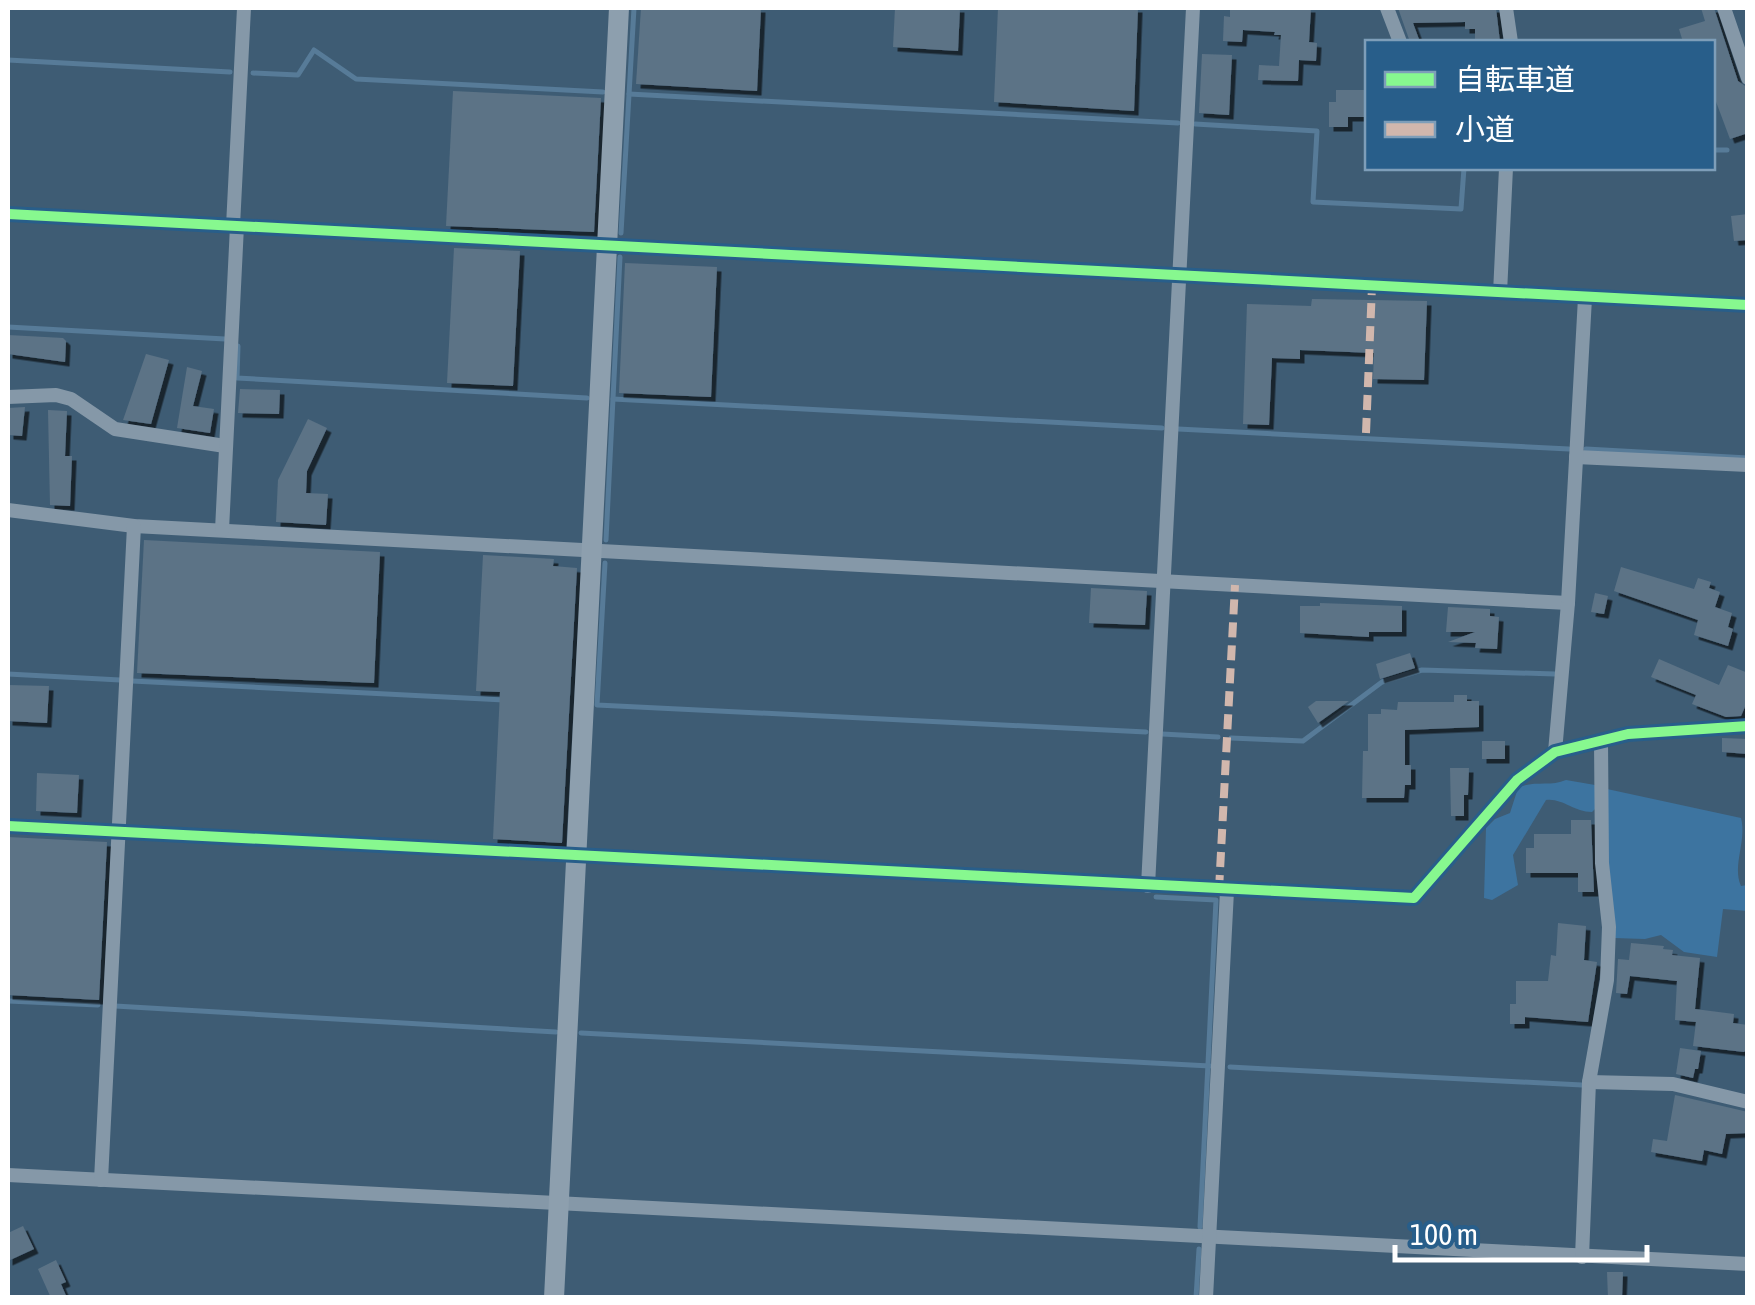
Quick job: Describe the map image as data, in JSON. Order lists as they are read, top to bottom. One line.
{"legend":["自転車道","小道"],"scale_bar":"100 m"}
